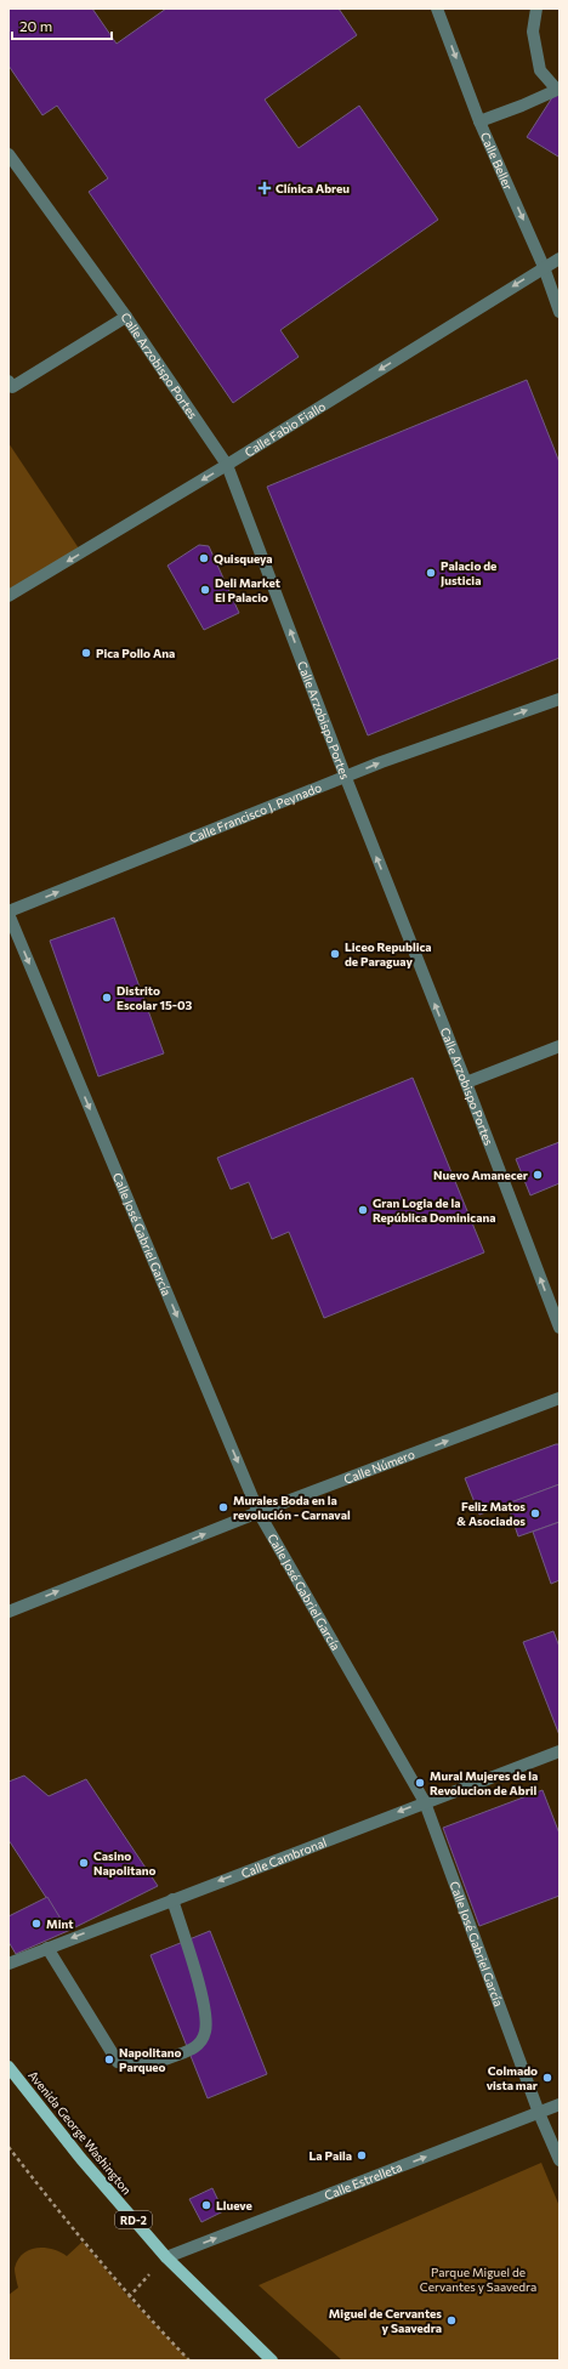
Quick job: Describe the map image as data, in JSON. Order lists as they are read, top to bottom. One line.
{"streets":{"main road":["Avenida George Washington","RD-2"],"street":["Calle Beller","Calle Arzobispo Portes","Calle Fabio Fiallo","Calle Francisco J. Peynado","Calle José Gabriel García","Calle Número","Calle Cambronal","Calle Estrelleta"]},"crossings":[["Calle Beller","Calle Fabio Fiallo"],["Calle Arzobispo Portes","Calle Fabio Fiallo"],["Calle Arzobispo Portes","Calle Francisco J. Peynado"],["Calle Francisco J. Peynado","Calle José Gabriel García"],["Calle José Gabriel García","Calle Número"],["Calle José Gabriel García","Calle Cambronal"],["Calle José Gabriel García","Calle Estrelleta"],["Avenida George Washington","Calle Estrelleta"]],"one_way":["Calle Beller","Calle Arzobispo Portes","Calle Fabio Fiallo","Calle Francisco J. Peynado","Calle José Gabriel García","Calle Número","Calle Cambronal","Calle Estrelleta"],"parks":["Parque Miguel de Cervantes y Saavedra"],"places":{"health":["Clínica Abreu"],"other":["Quisqueya","Palacio de Justicia","Deli Market El Palacio","Pica Pollo Ana","Liceo Republica de Paraguay","Distrito Escolar 15-03","Nuevo Amanecer","Gran Logia de la República Dominicana","Murales Boda en la revolución - Carnaval","Feliz Matos & Asociados","Mural Mujeres de la Revolucion de Abril","Casino Napolitano","Mint","Napolitano Parqueo","Colmado vista mar","La Paila","Llueve","Miguel de Cervantes y Saavedra"]},"scale_bar":"20 m"}
